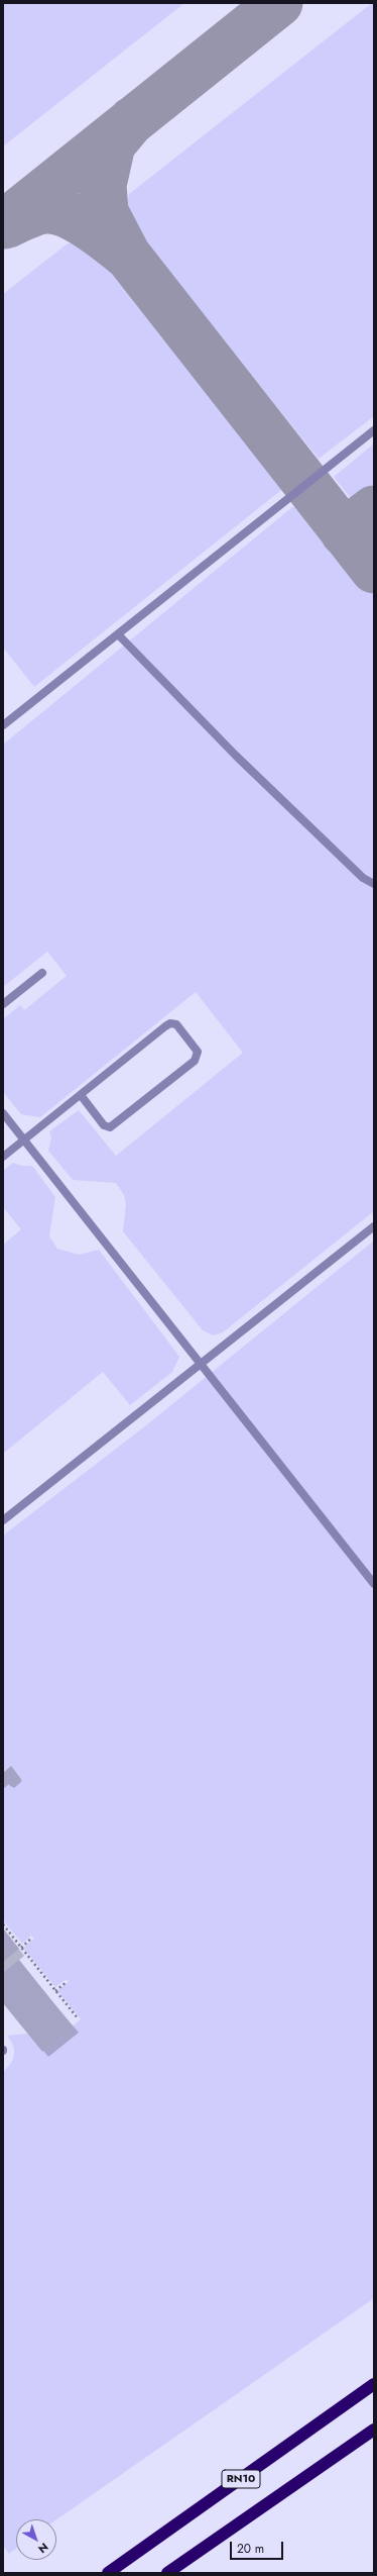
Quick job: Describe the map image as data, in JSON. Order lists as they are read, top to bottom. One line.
{"streets":{"highway":["RN10"]},"scale_bar":"20 m","north":"bottom right"}
